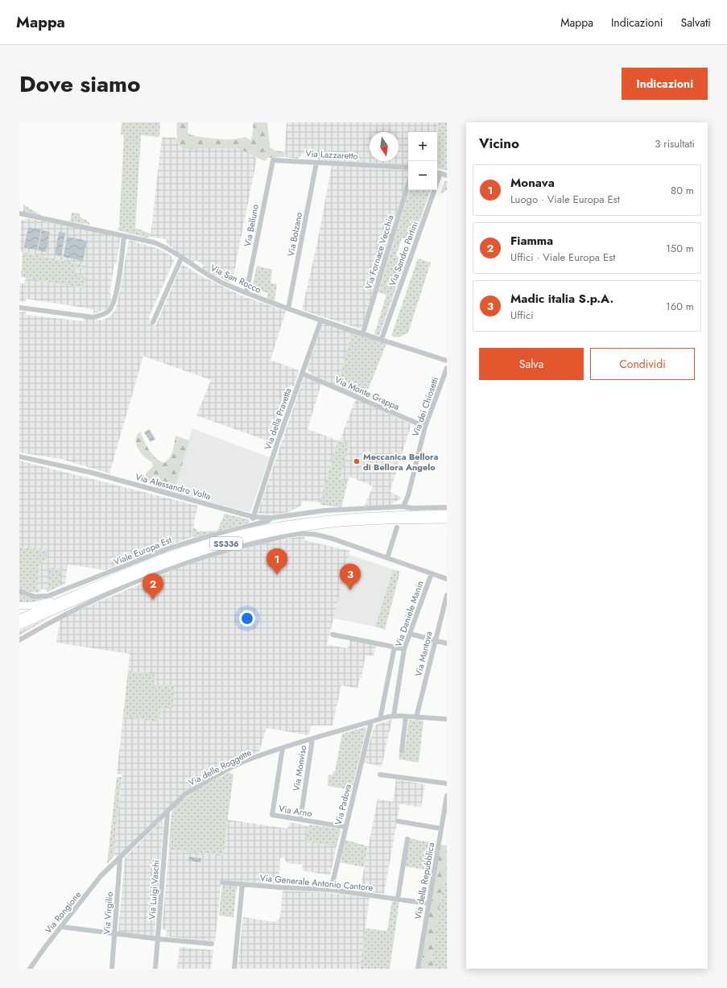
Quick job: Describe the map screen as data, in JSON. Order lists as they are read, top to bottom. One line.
{"streets":{"highway":["SS336"],"street":["Via Lazzaretto","Via Belluno","Via Bolzano","Via Fornace Vecchia","Via Sandro Pertini","Via San Rocco","Via Monte Grappa","Via dei Chiosetti","Via della Pravetta","Via Alessandro Volta","Viale Europa Est","Via Daniele Manin","Via Mantova","Via delle Roggette","Via Monviso","Via Padova","Via Arno","Via della Repubblica","Via Generale Antonio Cantore","Via Luigi Vaschi","Via Rongione","Via Virgilio"]},"crossings":[["Via Lazzaretto","Via Belluno"],["Via Lazzaretto","Via Bolzano"],["Via Belluno","Via San Rocco"],["Via Bolzano","Via San Rocco"],["Via Fornace Vecchia","Via San Rocco"],["Via Sandro Pertini","Via San Rocco"],["Via San Rocco","Via della Pravetta"],["Via Monte Grappa","Via dei Chiosetti"],["Via Monte Grappa","Via della Pravetta"],["Via dei Chiosetti","Via Alessandro Volta"],["Via della Pravetta","Via Alessandro Volta"],["Via della Pravetta","Viale Europa Est"],["Via Alessandro Volta","Viale Europa Est"],["Via Daniele Manin","Via delle Roggette"],["Via Mantova","Via delle Roggette"],["Via delle Roggette","Via Monviso"],["Via delle Roggette","Via Padova"],["Via delle Roggette","Via Arno"],["Via delle Roggette","Via Luigi Vaschi"],["Via delle Roggette","Via Rongione"],["Via delle Roggette","Via Virgilio"],["Via Monviso","Via Arno"],["Via Padova","Via Arno"],["Via Padova","Via Generale Antonio Cantore"],["Via della Repubblica","Via Generale Antonio Cantore"]],"places":["Meccanica Bellora di Bellora Angelo"],"north":"bottom","page":{"header":"Mappa","nav":["Mappa","Indicazioni","Salvati"],"title":"Dove siamo","buttons":["Indicazioni",["Salva","Condividi"]],"heading":["Vicino","3 risultati"],"map_buttons":["+","−"],"list":[{"mark":"1","name":"Monava","note":"Luogo · Viale Europa Est","value":"80 m"},{"mark":"2","name":"Fiamma","note":"Uffici · Viale Europa Est","value":"150 m"},{"mark":"3","name":"Madic italia S.p.A.","note":"Uffici","value":"160 m"}],"pins":["1","3","2"]}}
